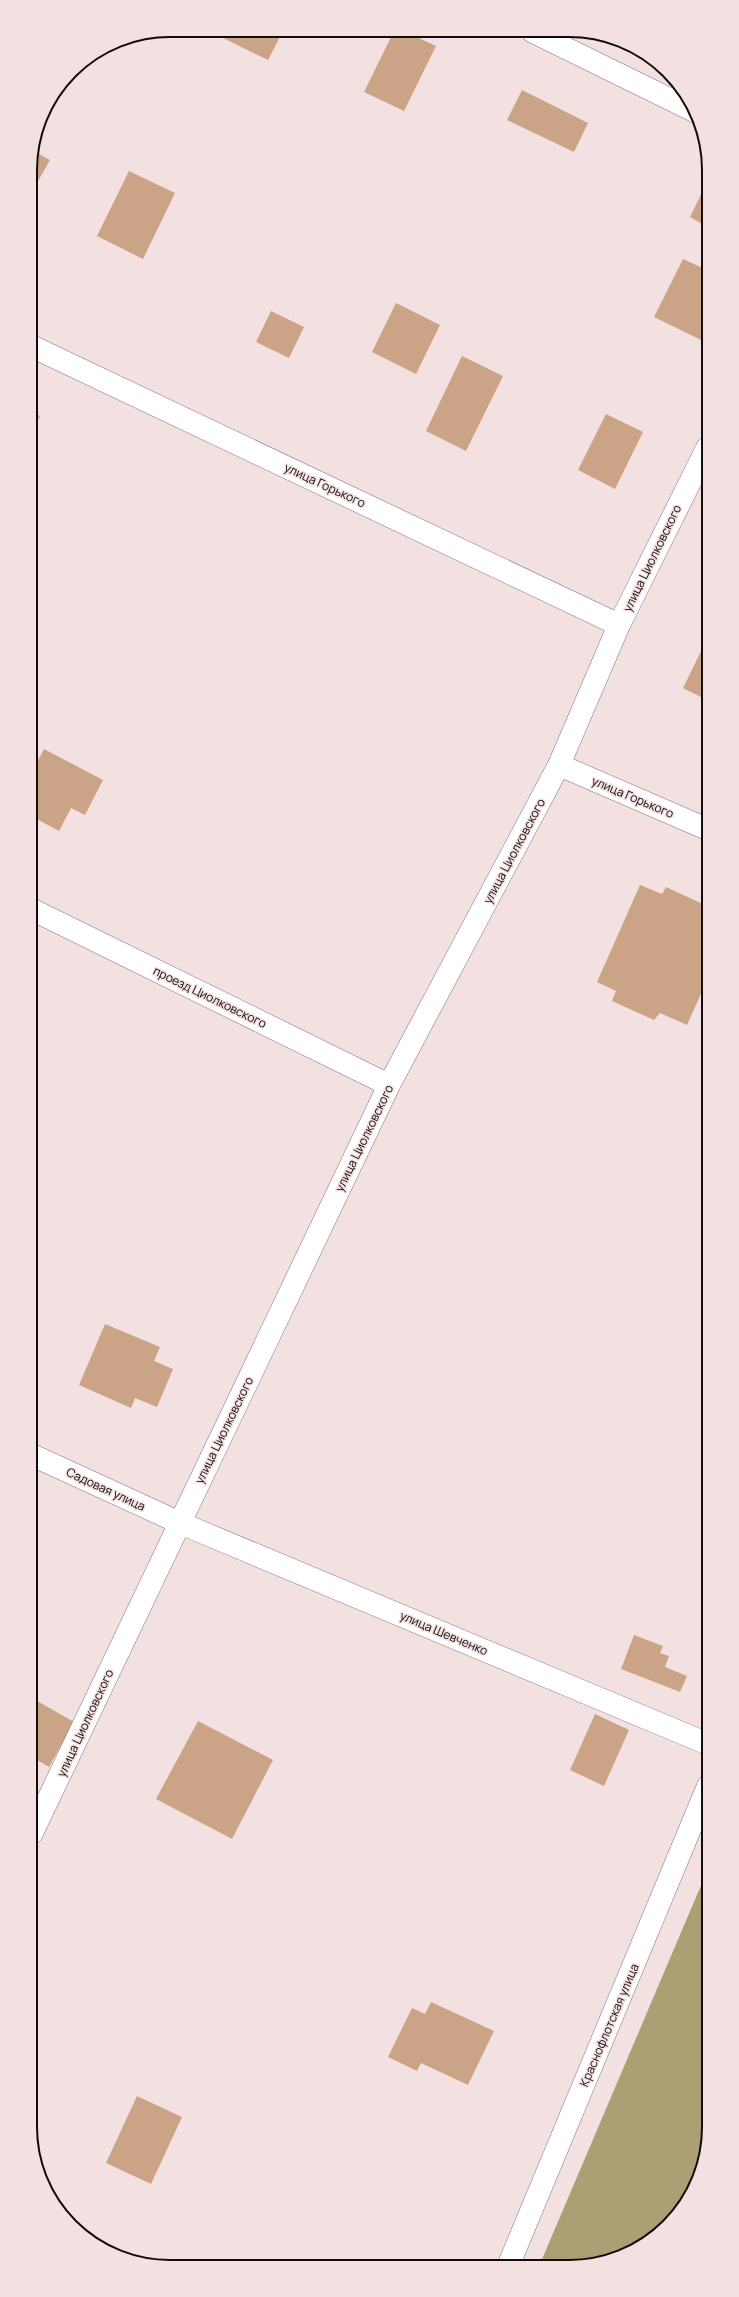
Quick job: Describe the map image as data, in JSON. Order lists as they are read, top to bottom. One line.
{"streets":{"street":["улица Горького","улица Циолковского","проезд Циолковского","Садовая улица","улица Шевченко","Краснофлотская улица"]},"crossings":[["улица Горького","улица Циолковского"],["улица Циолковского","проезд Циолковского"],["улица Циолковского","Садовая улица"],["улица Циолковского","улица Шевченко"],["Садовая улица","улица Шевченко"]]}
